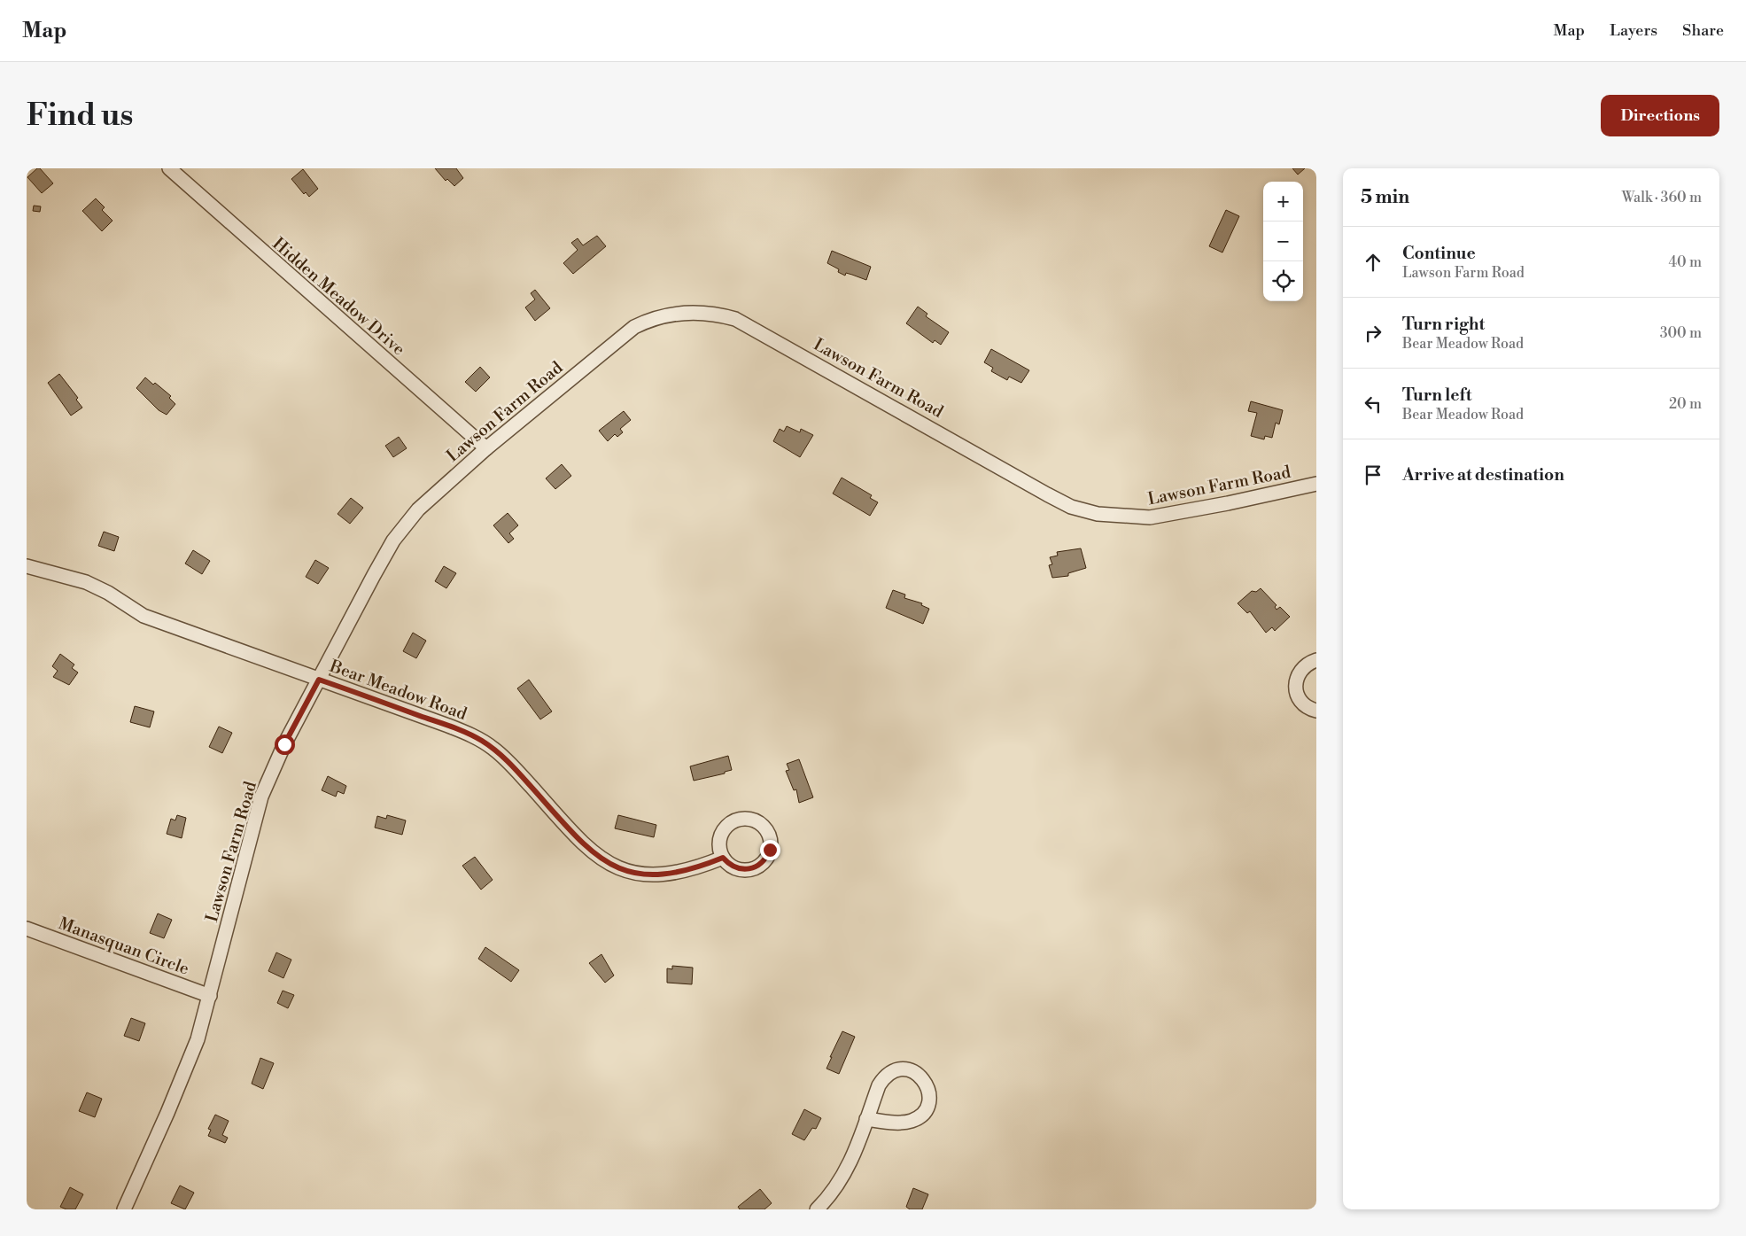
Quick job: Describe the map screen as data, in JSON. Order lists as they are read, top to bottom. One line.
{"streets":{"street":["Hidden Meadow Drive","Lawson Farm Road","Bear Meadow Road","Manasquan Circle"]},"crossings":[["Hidden Meadow Drive","Lawson Farm Road"],["Lawson Farm Road","Bear Meadow Road"],["Lawson Farm Road","Manasquan Circle"]],"page":{"header":"Map","nav":["Map","Layers","Share"],"buttons":"Directions","title":"Find us","heading":["5 min","Walk · 360 m"],"map_buttons":["+","−"],"list":[["Continue","Lawson Farm Road","40 m"],["Turn right","Bear Meadow Road","300 m"],["Turn left","Bear Meadow Road","20 m"],"Arrive at destination"]}}
